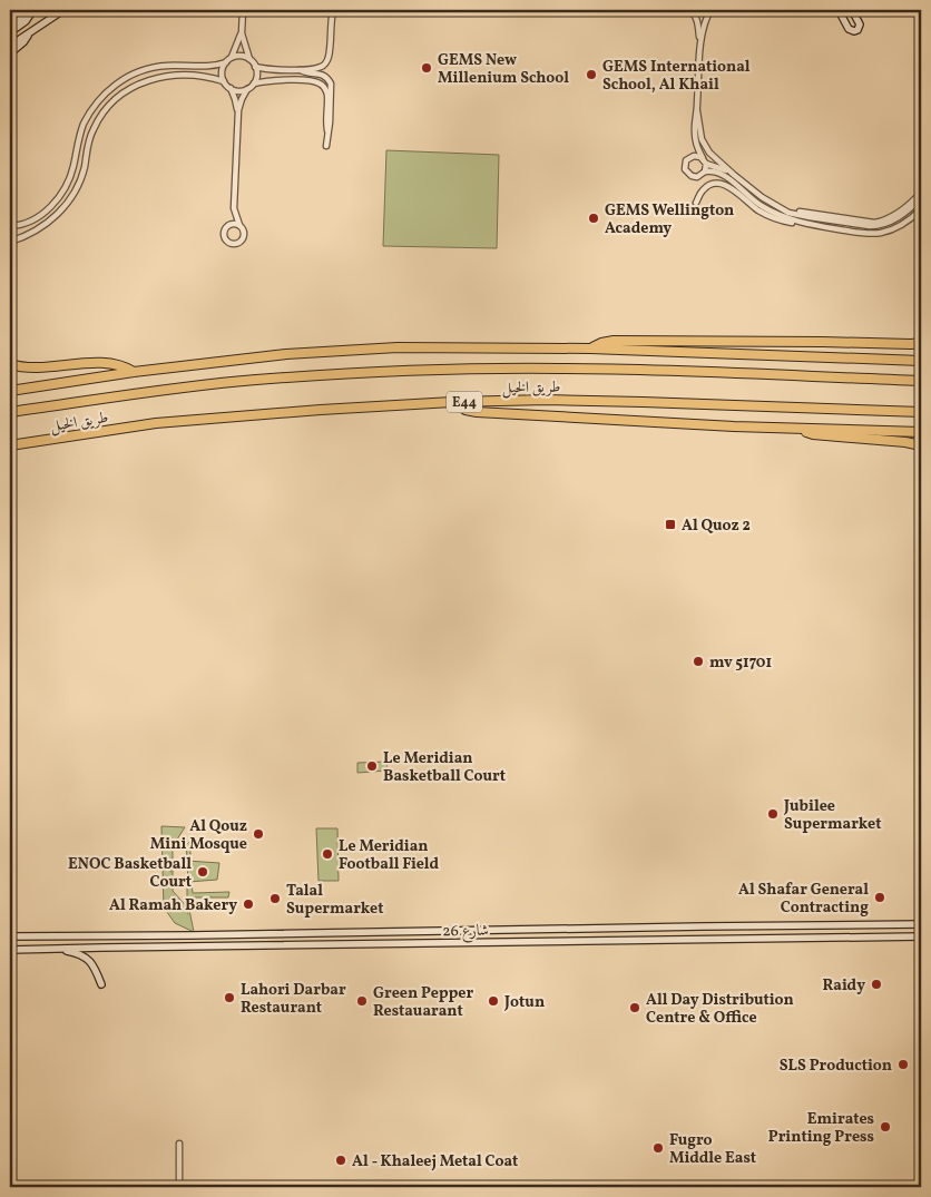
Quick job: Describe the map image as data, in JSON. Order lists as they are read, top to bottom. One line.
{"streets":{"highway":["طريق الخيل","E44"],"street":["شارع 26"]},"places":{"other":["GEMS New Millenium School","GEMS International School, Al Khail","GEMS Wellington Academy","mv 51701","Le Meridian Basketball Court","Jubilee Supermarket","Al Qouz Mini Mosque","Le Meridian Football Field","ENOC Basketball Court","Al Shafar General Contracting","Talal Supermarket","Al Ramah Bakery","Raidy","Lahori Darbar Restaurant","Green Pepper Restauarant","Jotun","All Day Distribution Centre & Office","SLS Production","Emirates Printing Press","Fugro Middle East","Al - Khaleej Metal Coat"],"transit":["Al Quoz 2"]}}
